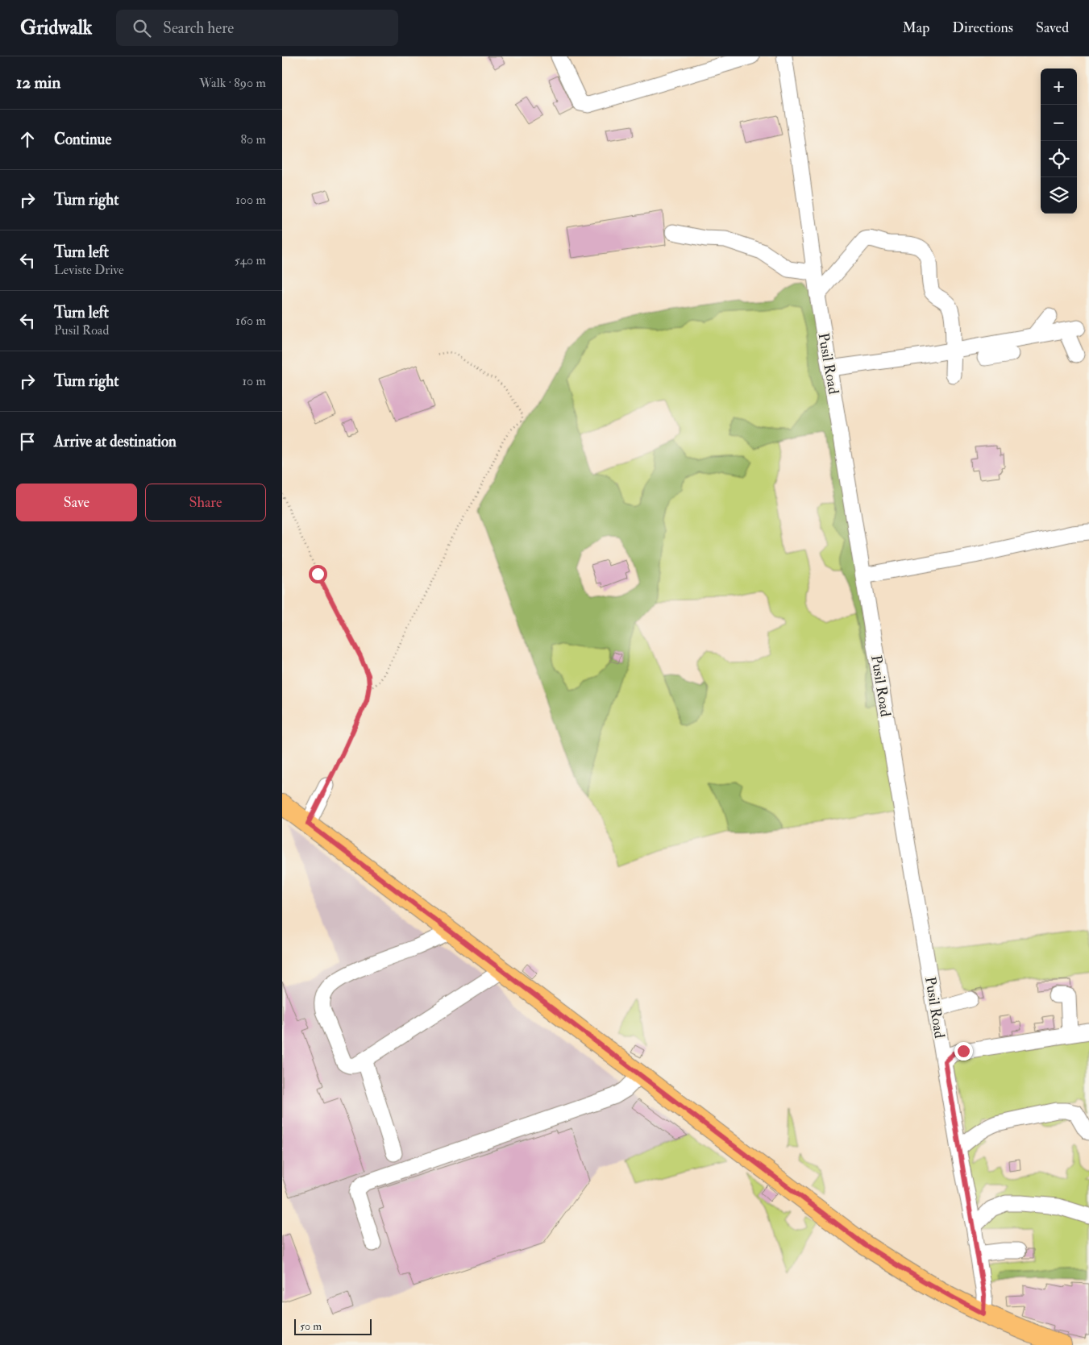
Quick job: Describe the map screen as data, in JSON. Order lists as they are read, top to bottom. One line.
{"streets":{"street":["Pusil Road"]},"scale_bar":"50 m","page":{"header":"Gridwalk","search":"Search here","nav":["Map","Directions","Saved"],"heading":["12 min","Walk · 890 m"],"map_buttons":["+","−"],"list":[["Continue","80 m"],["Turn right","100 m"],["Turn left","Leviste Drive","540 m"],["Turn left","Pusil Road","160 m"],["Turn right","10 m"],"Arrive at destination"],"buttons":["Save","Share"],"scale":"50 m"}}
